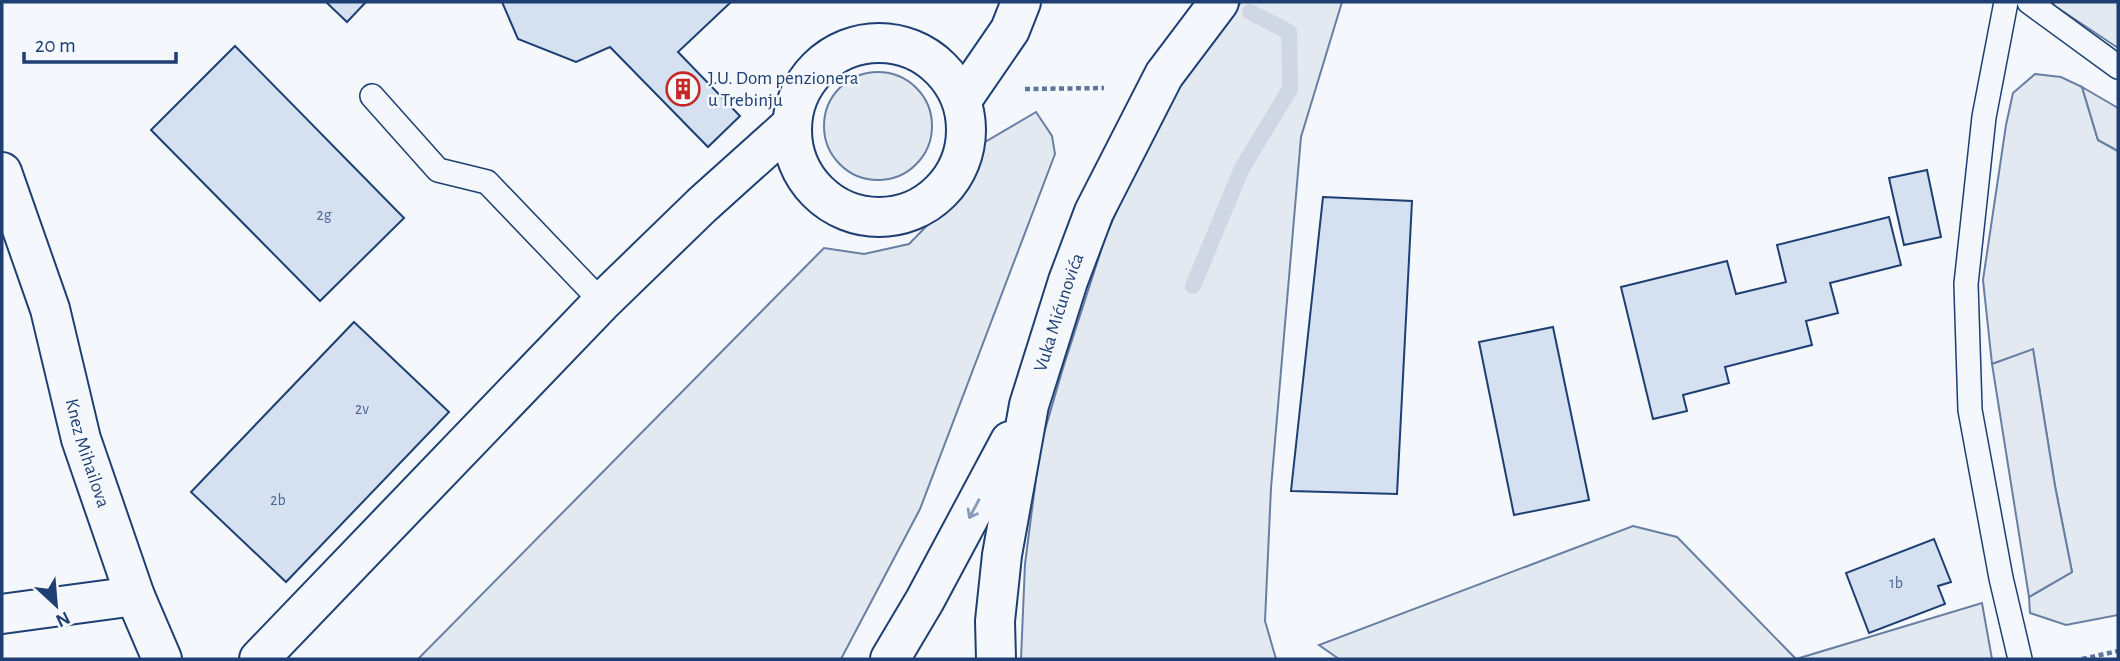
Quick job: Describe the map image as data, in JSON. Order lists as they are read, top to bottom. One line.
{"streets":{"street":["Vuka Mićunovića","Knez Mihailova"]},"places":{"building":["J.U. Dom penzionera u Trebinju"]},"house_numbers":["2g","2v","2b","1b"],"scale_bar":"20 m","north":"bottom right"}
